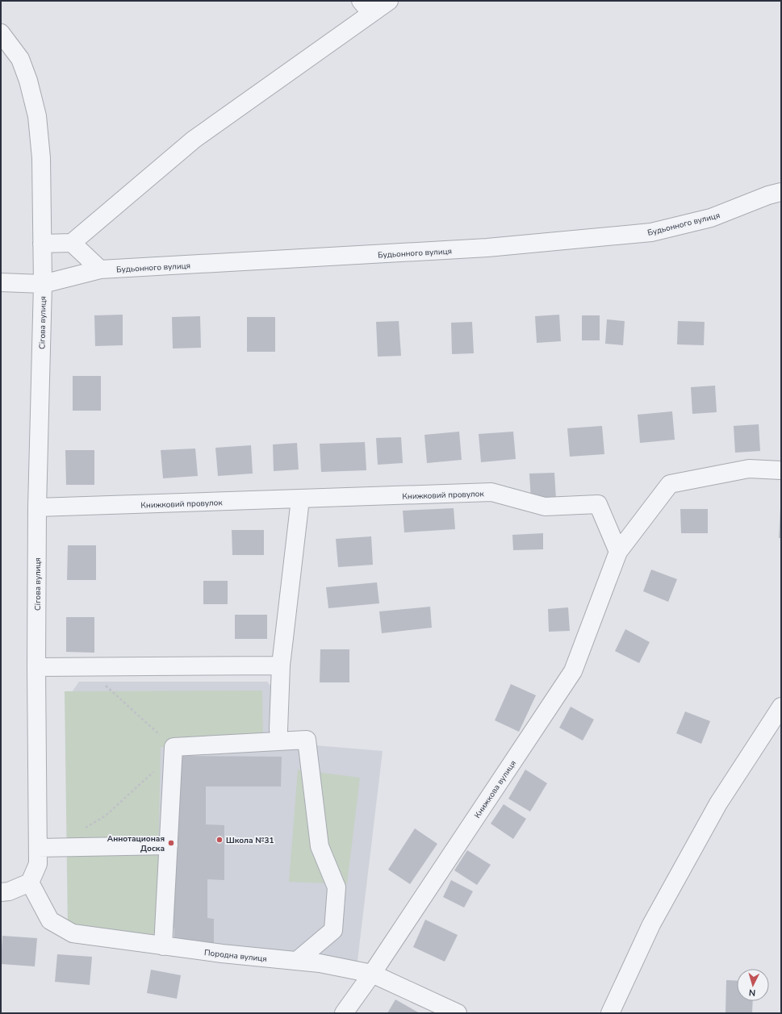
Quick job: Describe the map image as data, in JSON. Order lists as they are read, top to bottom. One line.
{"streets":{"street":["Будьонного вулиця","Сігова вулиця","Книжковий провулок","Книжкова вулиця","Породна вулиця"]},"crossings":[["Будьонного вулиця","Сігова вулиця"],["Сігова вулиця","Книжковий провулок"],["Сігова вулиця","Породна вулиця"],["Книжковий провулок","Книжкова вулиця"],["Книжкова вулиця","Породна вулиця"]],"places":["Школа №31","Аннотационая Доска"],"north":"bottom"}
